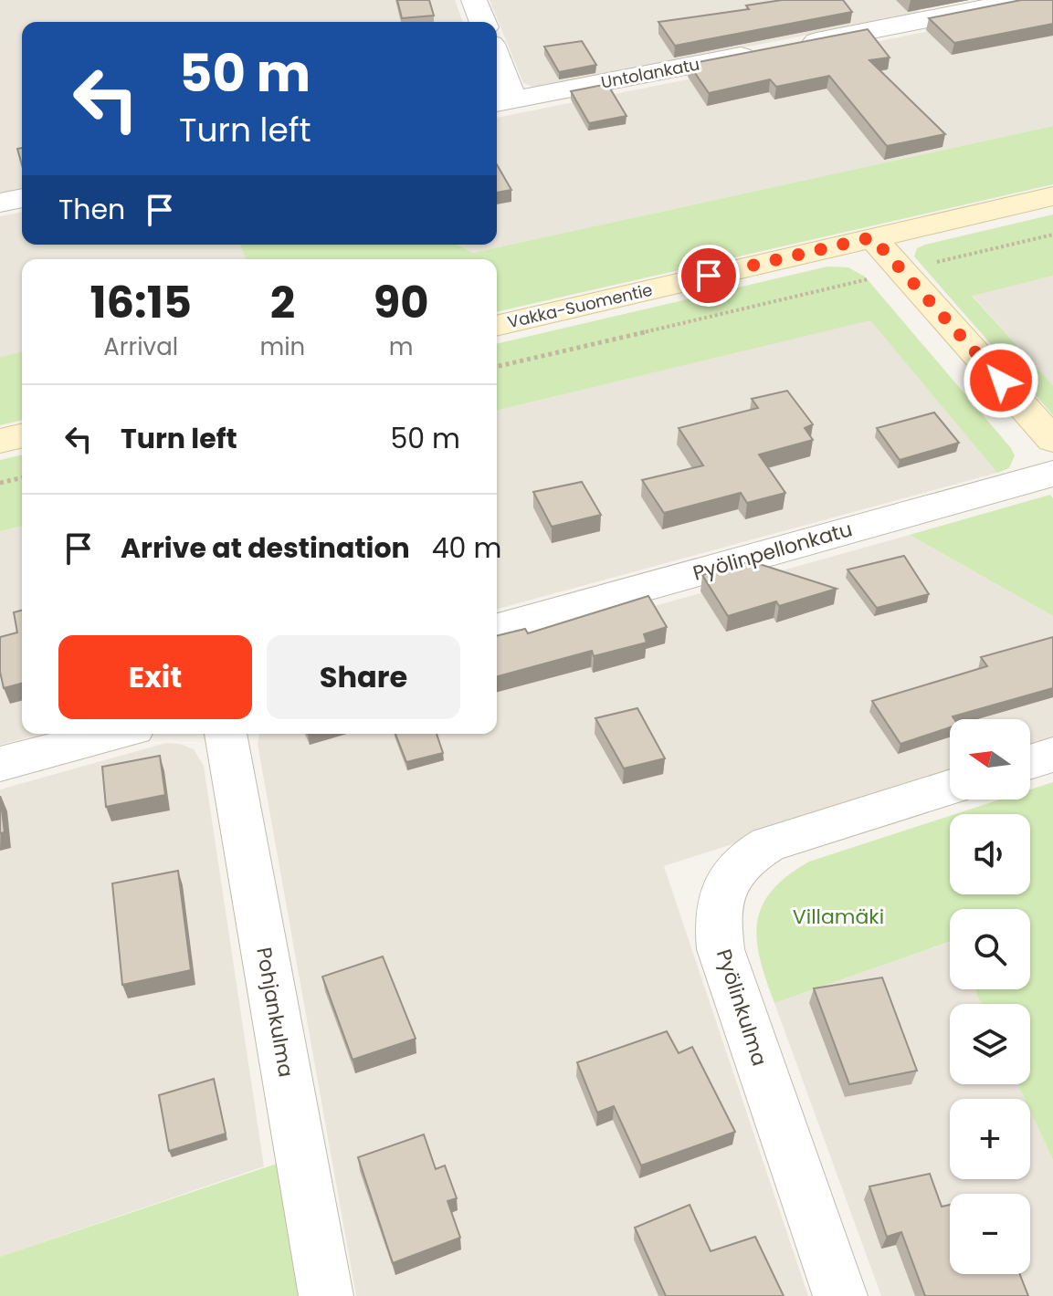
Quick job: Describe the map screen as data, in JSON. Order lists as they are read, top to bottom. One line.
{"streets":{"street":["Untolankatu","Vakka-Suomentie","Pyölinpellonkatu","Pyölinkulma","Pohjankulma"]},"parks":["Villamäki"],"north":"left","page":{"turn":["50 m","Turn left"],"then":"Then","eta":["16:15","Arrival","2","min","90","m"],"list":[{"name":"Turn left","value":"50 m"},{"name":"Arrive at destination","value":"40 m"}],"buttons":["Exit","Share"],"map_buttons":["+","−"]}}
